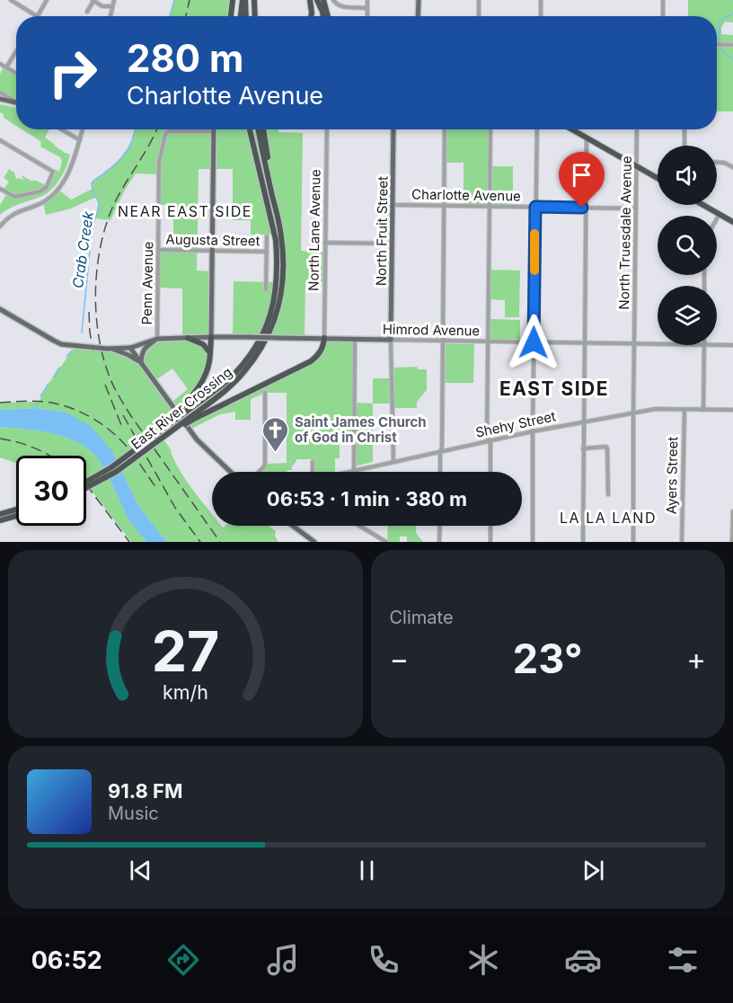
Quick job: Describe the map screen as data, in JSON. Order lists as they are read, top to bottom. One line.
{"streets":{"highway":["East River Crossing"],"main road":["North Fruit Street","Himrod Avenue"],"street":["Charlotte Avenue","North Lane Avenue","North Truesdale Avenue","Augusta Street","Penn Avenue","Shehy Street","Ayers Street"]},"crossings":[["Charlotte Avenue","North Fruit Street"],["Charlotte Avenue","North Truesdale Avenue"],["North Lane Avenue","Himrod Avenue"],["North Fruit Street","Himrod Avenue"],["North Truesdale Avenue","Himrod Avenue"],["North Truesdale Avenue","Shehy Street"],["Augusta Street","Penn Avenue"],["Penn Avenue","Himrod Avenue"],["Shehy Street","Ayers Street"]],"districts":["NEAR EAST SIDE","EAST SIDE","LA LA LAND"],"water":["Crab Creek"],"places":{"church":["Saint James Church of God in Christ"]},"page":{"turn":["280 m","Charlotte Avenue"],"limit":"30","trip":"06:53 · 1 min · 380 m","tile":"Climate","heat":["−","23°","+"],"song":["91.8 FM","Music"],"tabs":"06:52","gauge":["27","km/h"]}}
